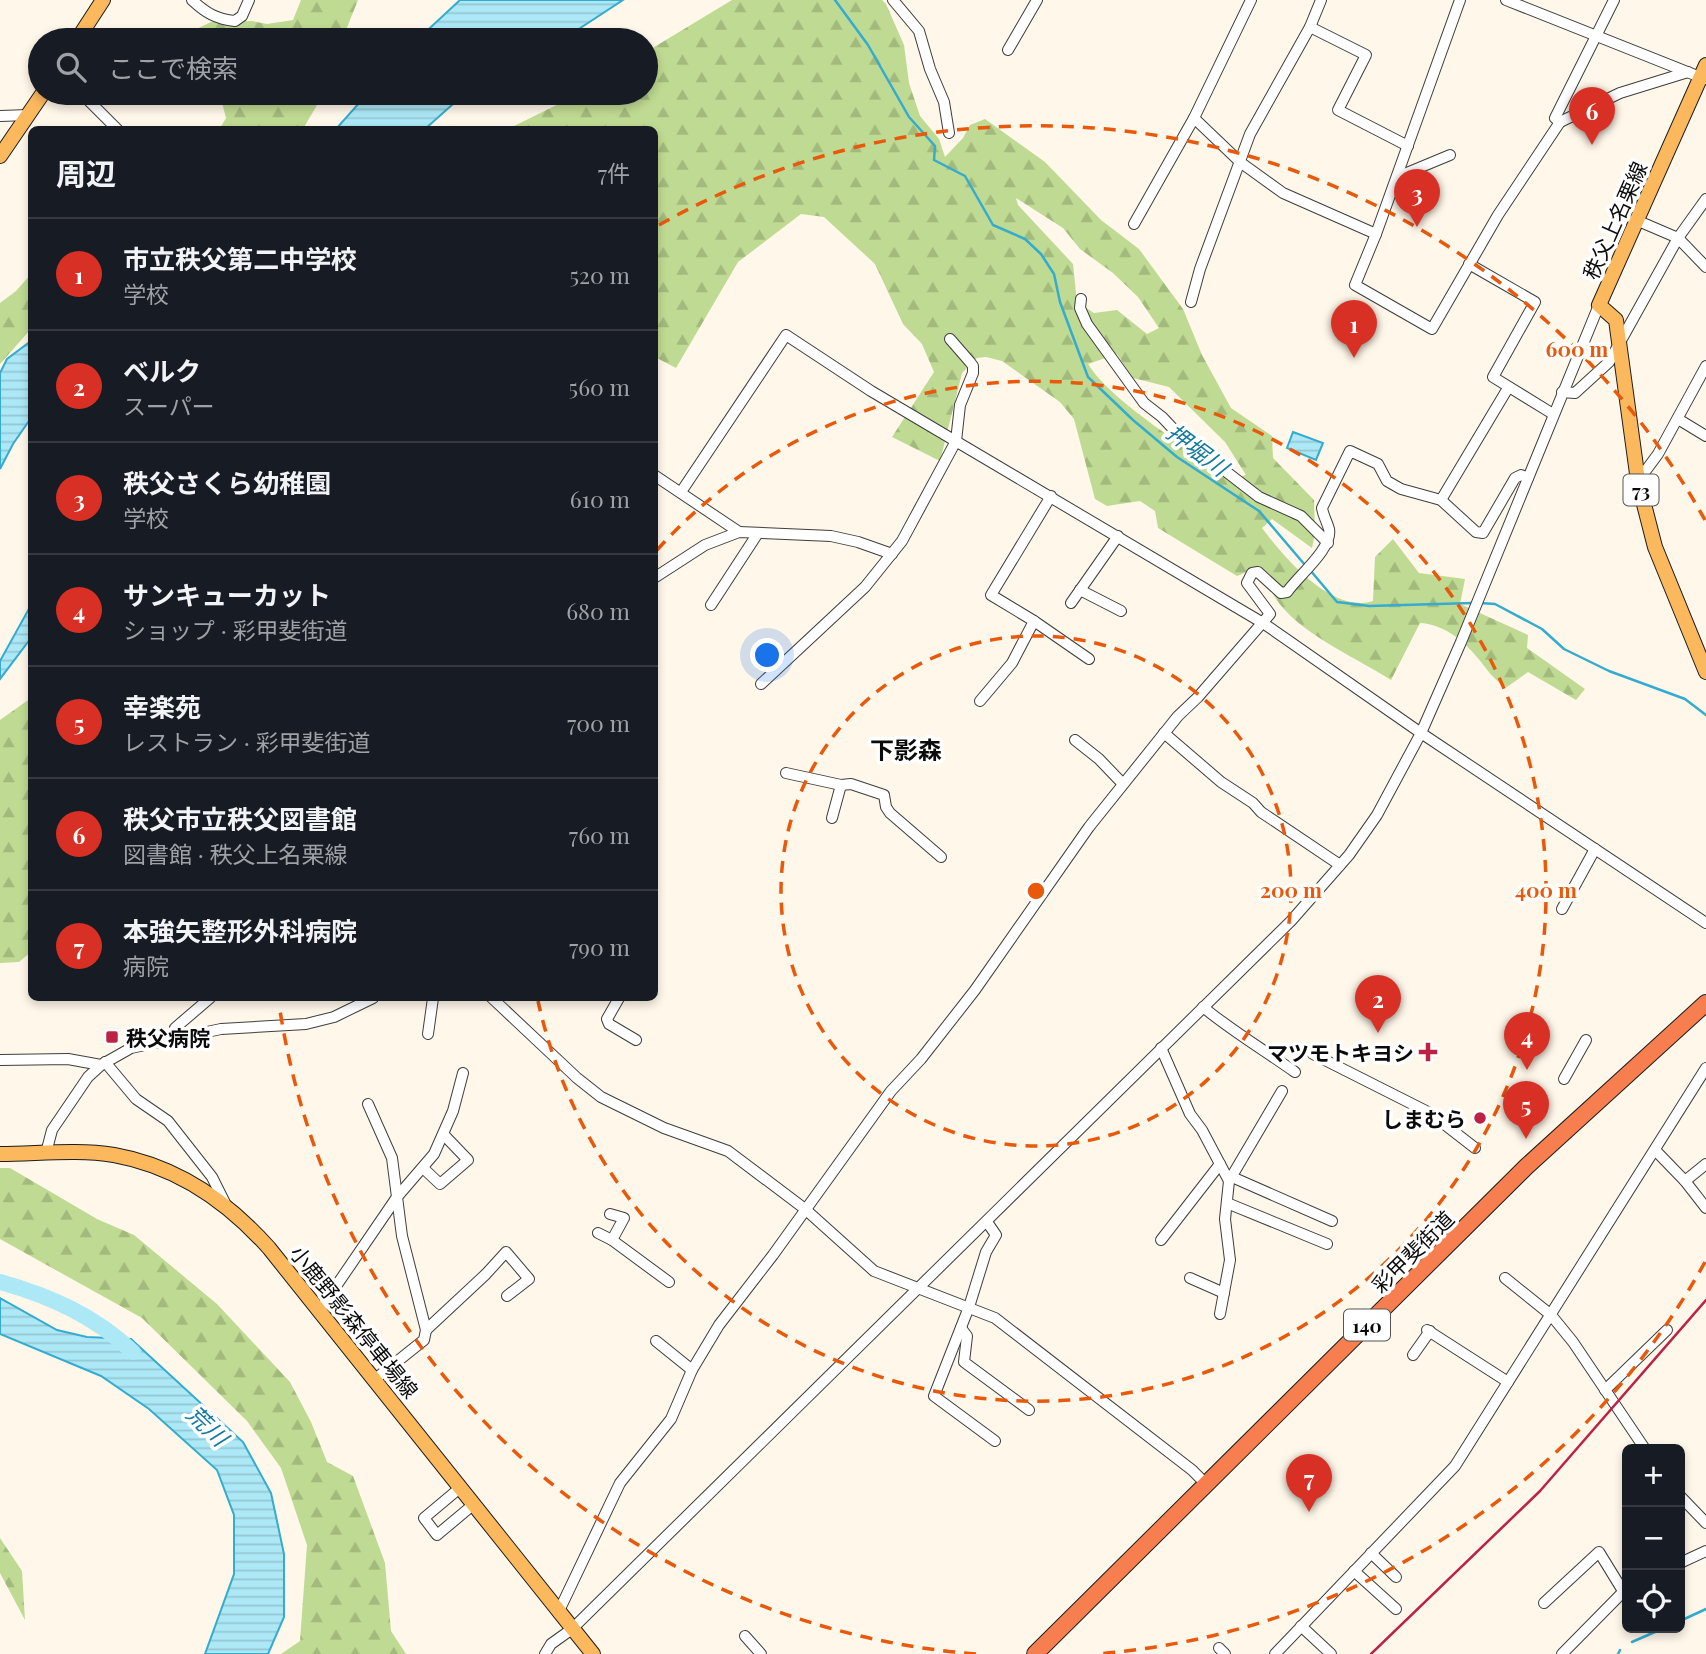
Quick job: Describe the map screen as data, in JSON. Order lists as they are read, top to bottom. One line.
{"streets":{"highway":["彩甲斐街道","140"],"main road":["秩父上名栗線","73","小鹿野影森停車場線"]},"districts":["下影森"],"water":["押堀川","荒川"],"places":{"transit":["秩父病院"],"health":["マツモトキヨシ"],"other":["しまむら"]},"page":{"search":"ここで検索","pins":["6","3","1","2","4","5","7"],"heading":["周辺","7件"],"list":[{"mark":"1","name":"市立秩父第二中学校","note":"学校","value":"520 m"},{"mark":"2","name":"ベルク","note":"スーパー","value":"560 m"},{"mark":"3","name":"秩父さくら幼稚園","note":"学校","value":"610 m"},{"mark":"4","name":"サンキューカット","note":"ショップ · 彩甲斐街道","value":"680 m"},{"mark":"5","name":"幸楽苑","note":"レストラン · 彩甲斐街道","value":"700 m"},{"mark":"6","name":"秩父市立秩父図書館","note":"図書館 · 秩父上名栗線","value":"760 m"},{"mark":"7","name":"本強矢整形外科病院","note":"病院","value":"790 m"}],"map_buttons":["+","−"]},"rings":["600 m","200 m","400 m"]}
